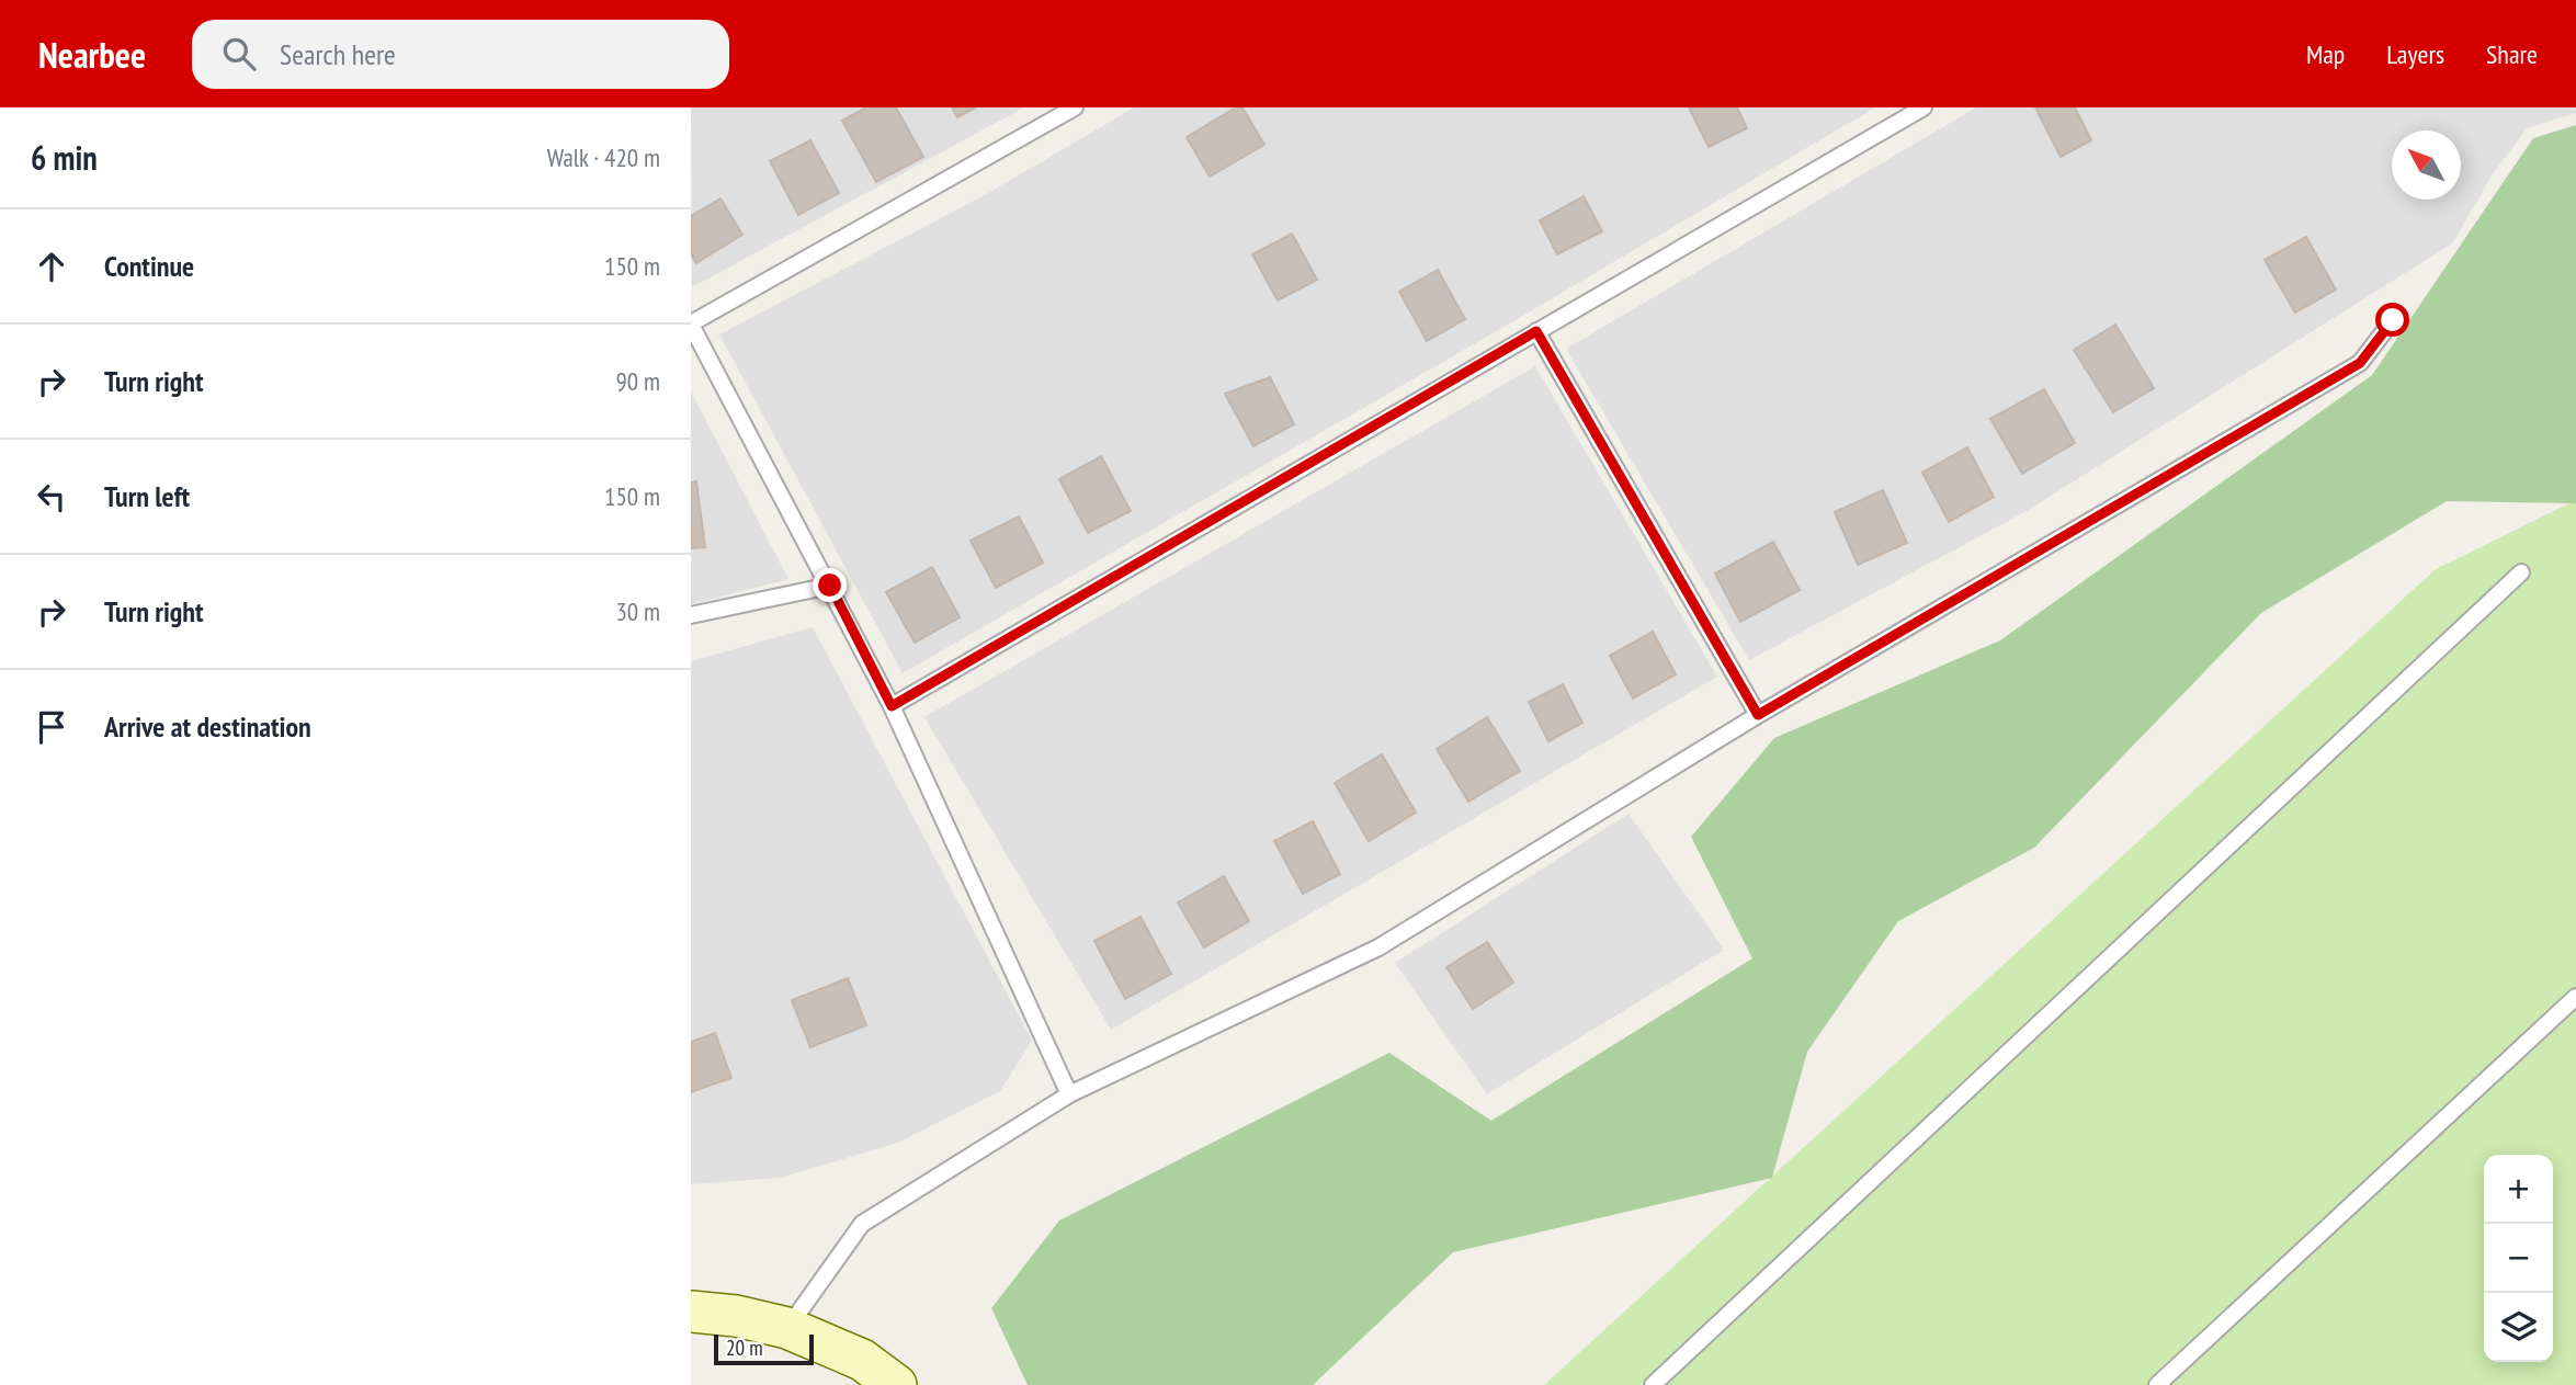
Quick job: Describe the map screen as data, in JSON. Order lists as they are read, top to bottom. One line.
{"scale_bar":"20 m","north":"top left","page":{"header":"Nearbee","search":"Search here","nav":["Map","Layers","Share"],"heading":["6 min","Walk · 420 m"],"list":[["Continue","150 m"],["Turn right","90 m"],["Turn left","150 m"],["Turn right","30 m"],"Arrive at destination"],"map_buttons":["+","−"],"scale":"20 m"}}
